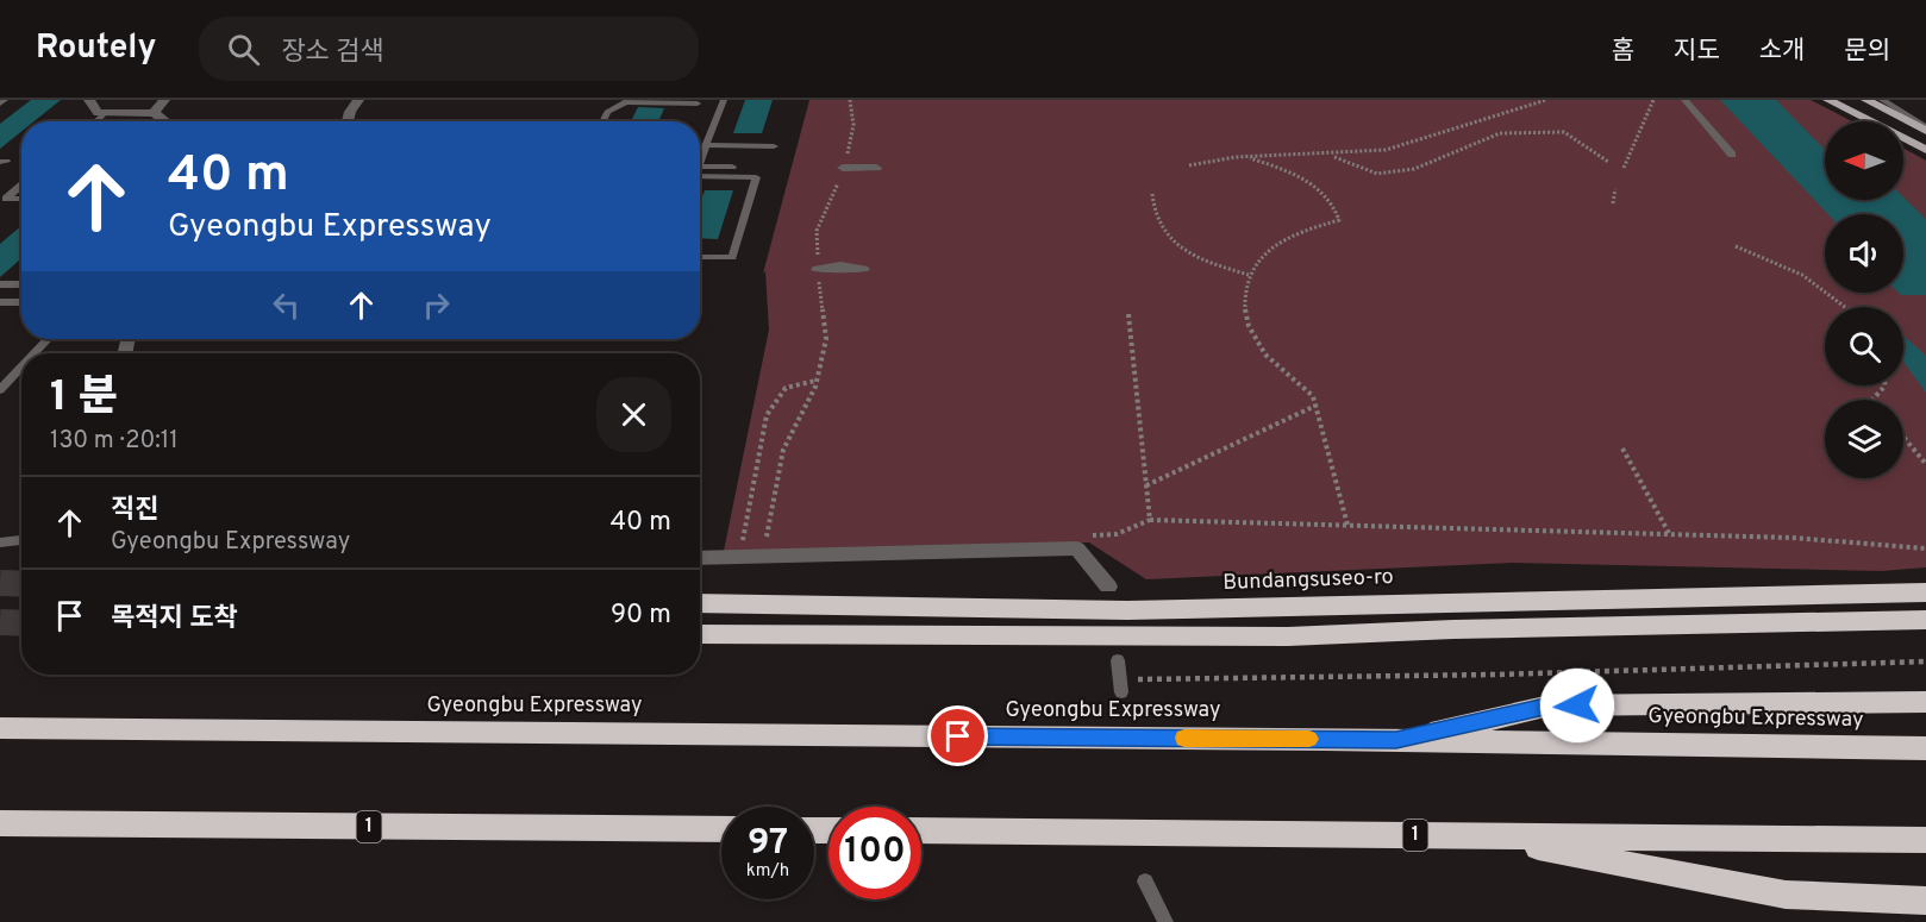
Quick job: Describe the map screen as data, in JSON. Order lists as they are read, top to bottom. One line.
{"streets":{"highway":["Bundangsuseo-ro","Gyeongbu Expressway","1"]},"north":"left","page":{"header":"Routely","search":"장소 검색","nav":["홈","지도","소개","문의"],"turn":["40 m","Gyeongbu Expressway"],"heading":["1 분","130 m · 20:11"],"list":[{"name":"직진","note":"Gyeongbu Expressway","value":"40 m"},{"name":"목적지 도착","value":"90 m"}],"speed":"97 km/h","limit":"100"}}
